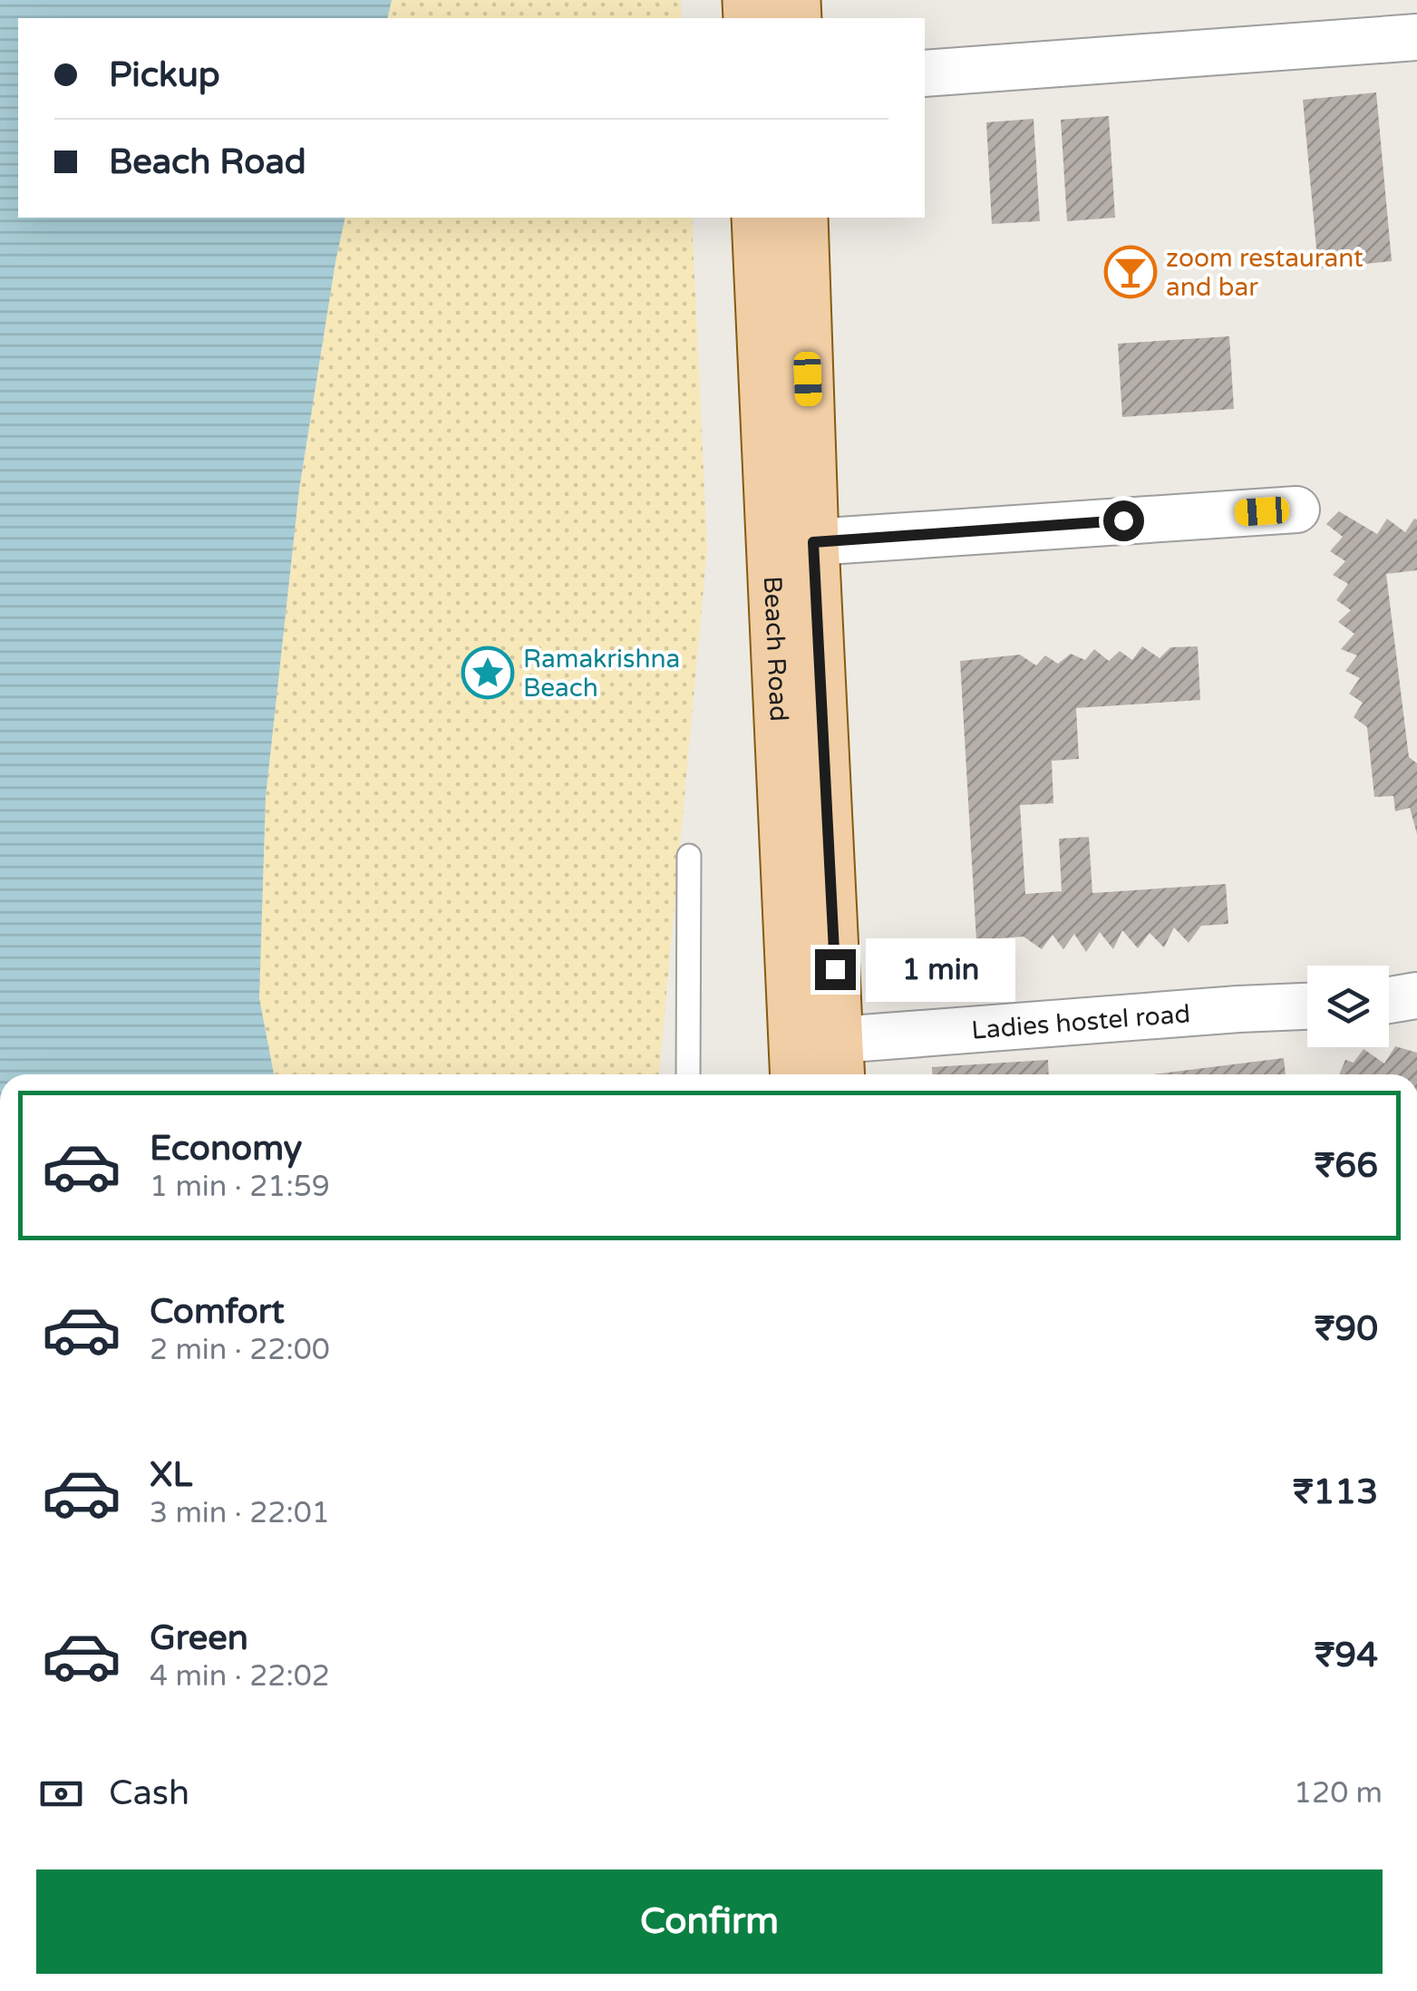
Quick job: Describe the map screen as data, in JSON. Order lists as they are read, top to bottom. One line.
{"streets":{"main road":["Beach Road"],"street":["Ladies hostel road"]},"crossings":[["Beach Road","Ladies hostel road"]],"places":{"bar":["zoom restaurant and bar"],"place":["Ramakrishna Beach"]},"page":{"banner":["Pickup","Beach Road"],"bubble":"1 min","list":[{"name":"Economy","note":"1 min · 21:59","value":"₹66"},{"name":"Comfort","note":"2 min · 22:00","value":"₹90"},{"name":"XL","note":"3 min · 22:01","value":"₹113"},{"name":"Green","note":"4 min · 22:02","value":"₹94"}],"pay":["Cash","120 m"],"buttons":"Confirm"}}
